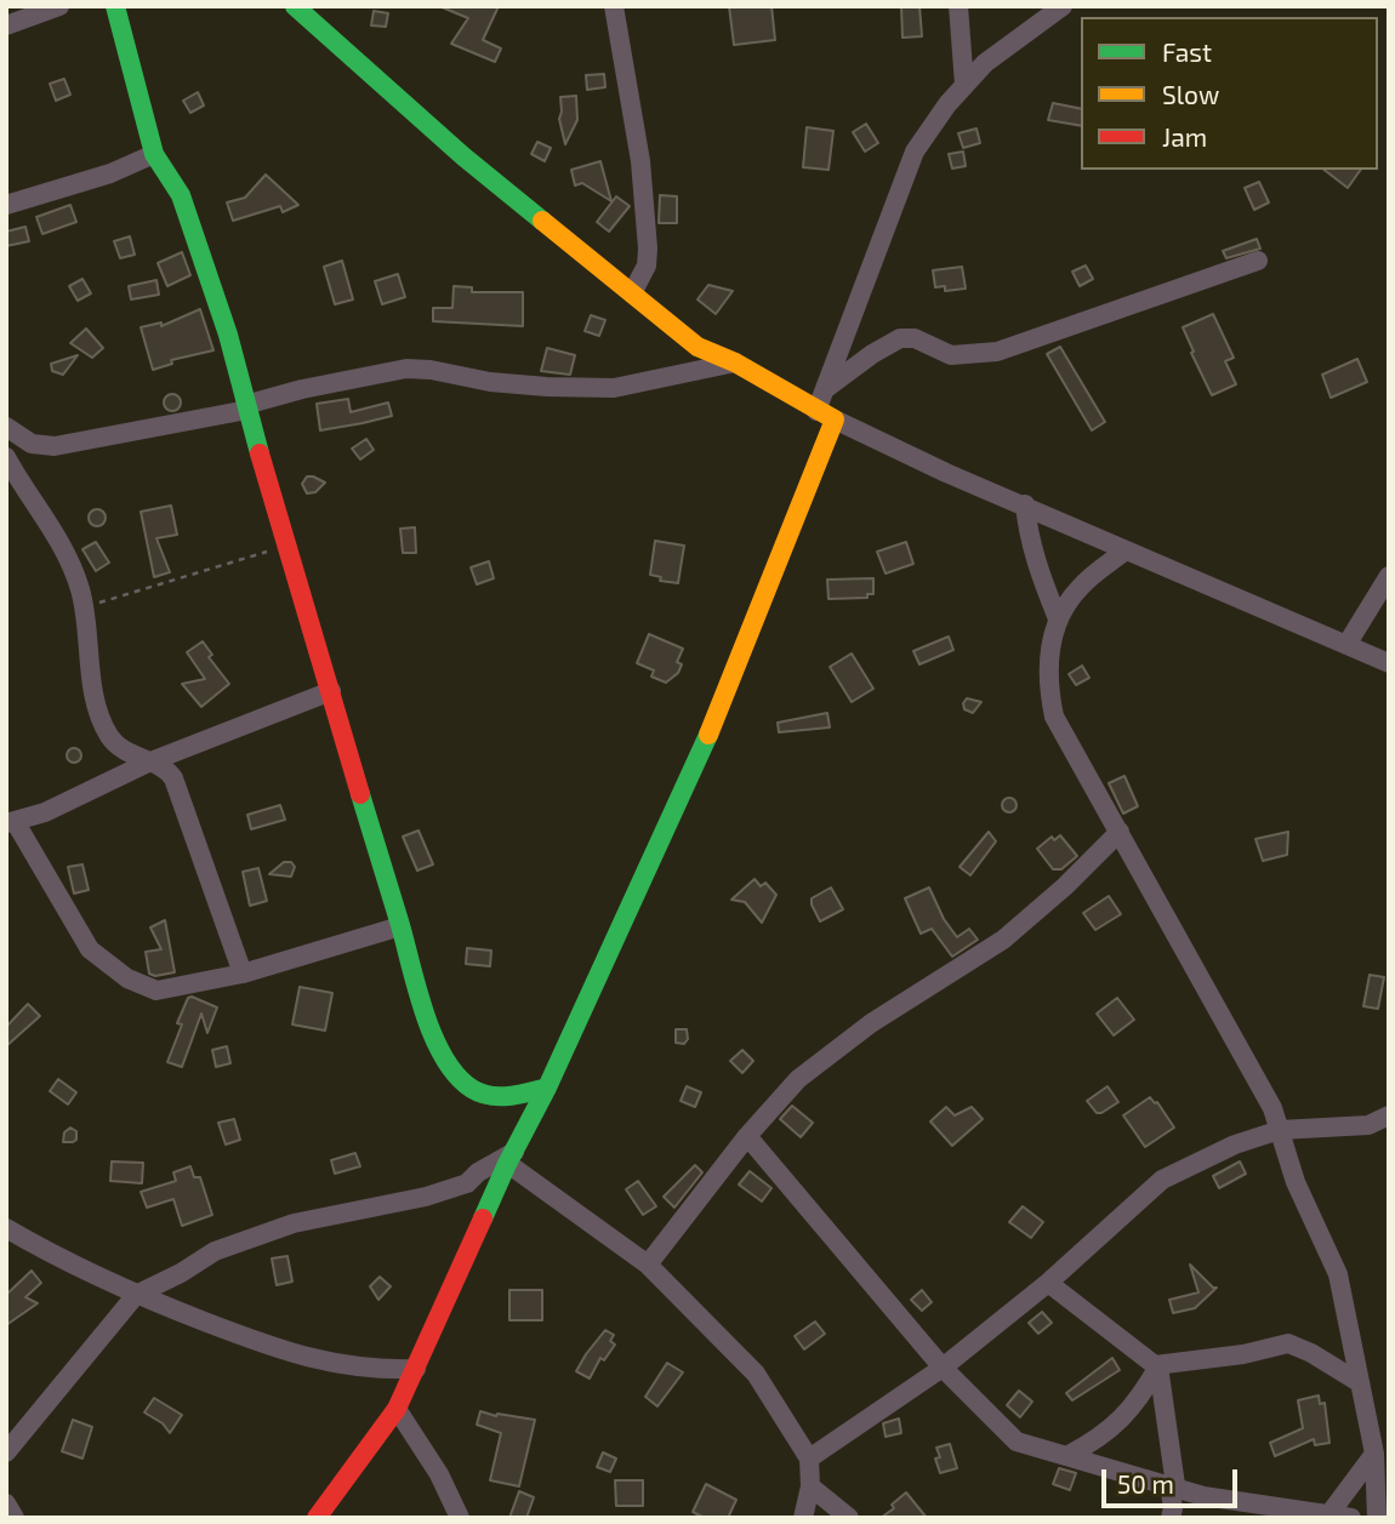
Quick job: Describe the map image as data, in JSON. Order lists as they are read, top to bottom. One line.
{"legend":["Fast","Slow","Jam"],"scale_bar":"50 m"}
